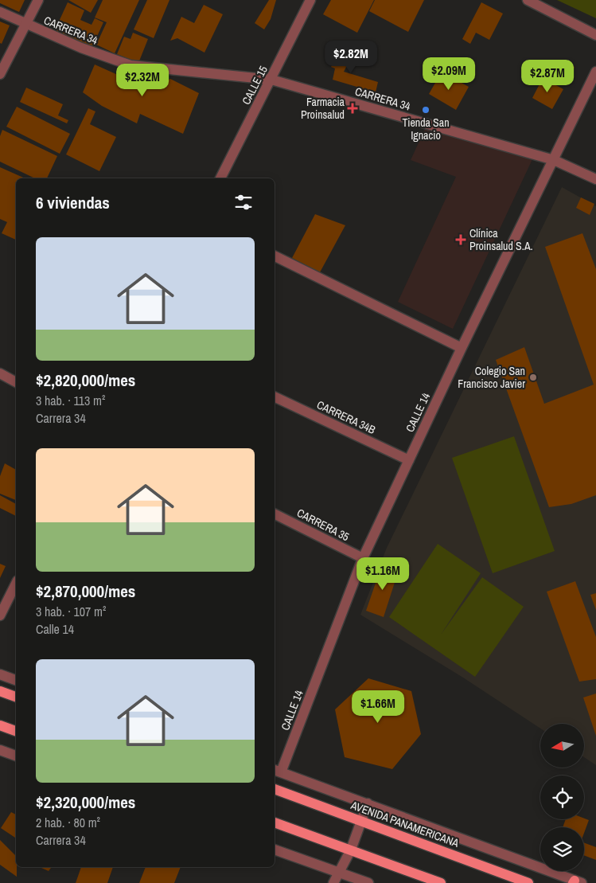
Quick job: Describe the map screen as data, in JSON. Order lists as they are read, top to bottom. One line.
{"streets":{"main road":["AVENIDA PANAMERICANA"],"street":["CARRERA 34","CALLE 15","CALLE 14","CARRERA 34B","CARRERA 35"]},"crossings":[["CARRERA 34","CALLE 15"],["CARRERA 34","CALLE 14"],["CALLE 14","CARRERA 34B"],["CALLE 14","CARRERA 35"]],"places":{"health":["Farmacia Proinsalud","Clínica Proinsalud S.A."],"other":["Tienda San Ignacio","Colegio San Francisco Javier"]},"north":"left","page":{"price":["$2.82M","$2.09M","$2.87M","$2.32M","$1.16M","$1.66M"],"heading":"6 viviendas","list":[{"name":"$2,820,000/mes","note":"3 hab. · 113 m² · Carrera 34"},{"name":"$2,870,000/mes","note":"3 hab. · 107 m² · Calle 14"},{"name":"$2,320,000/mes","note":"2 hab. · 80 m² · Carrera 34"}]}}
